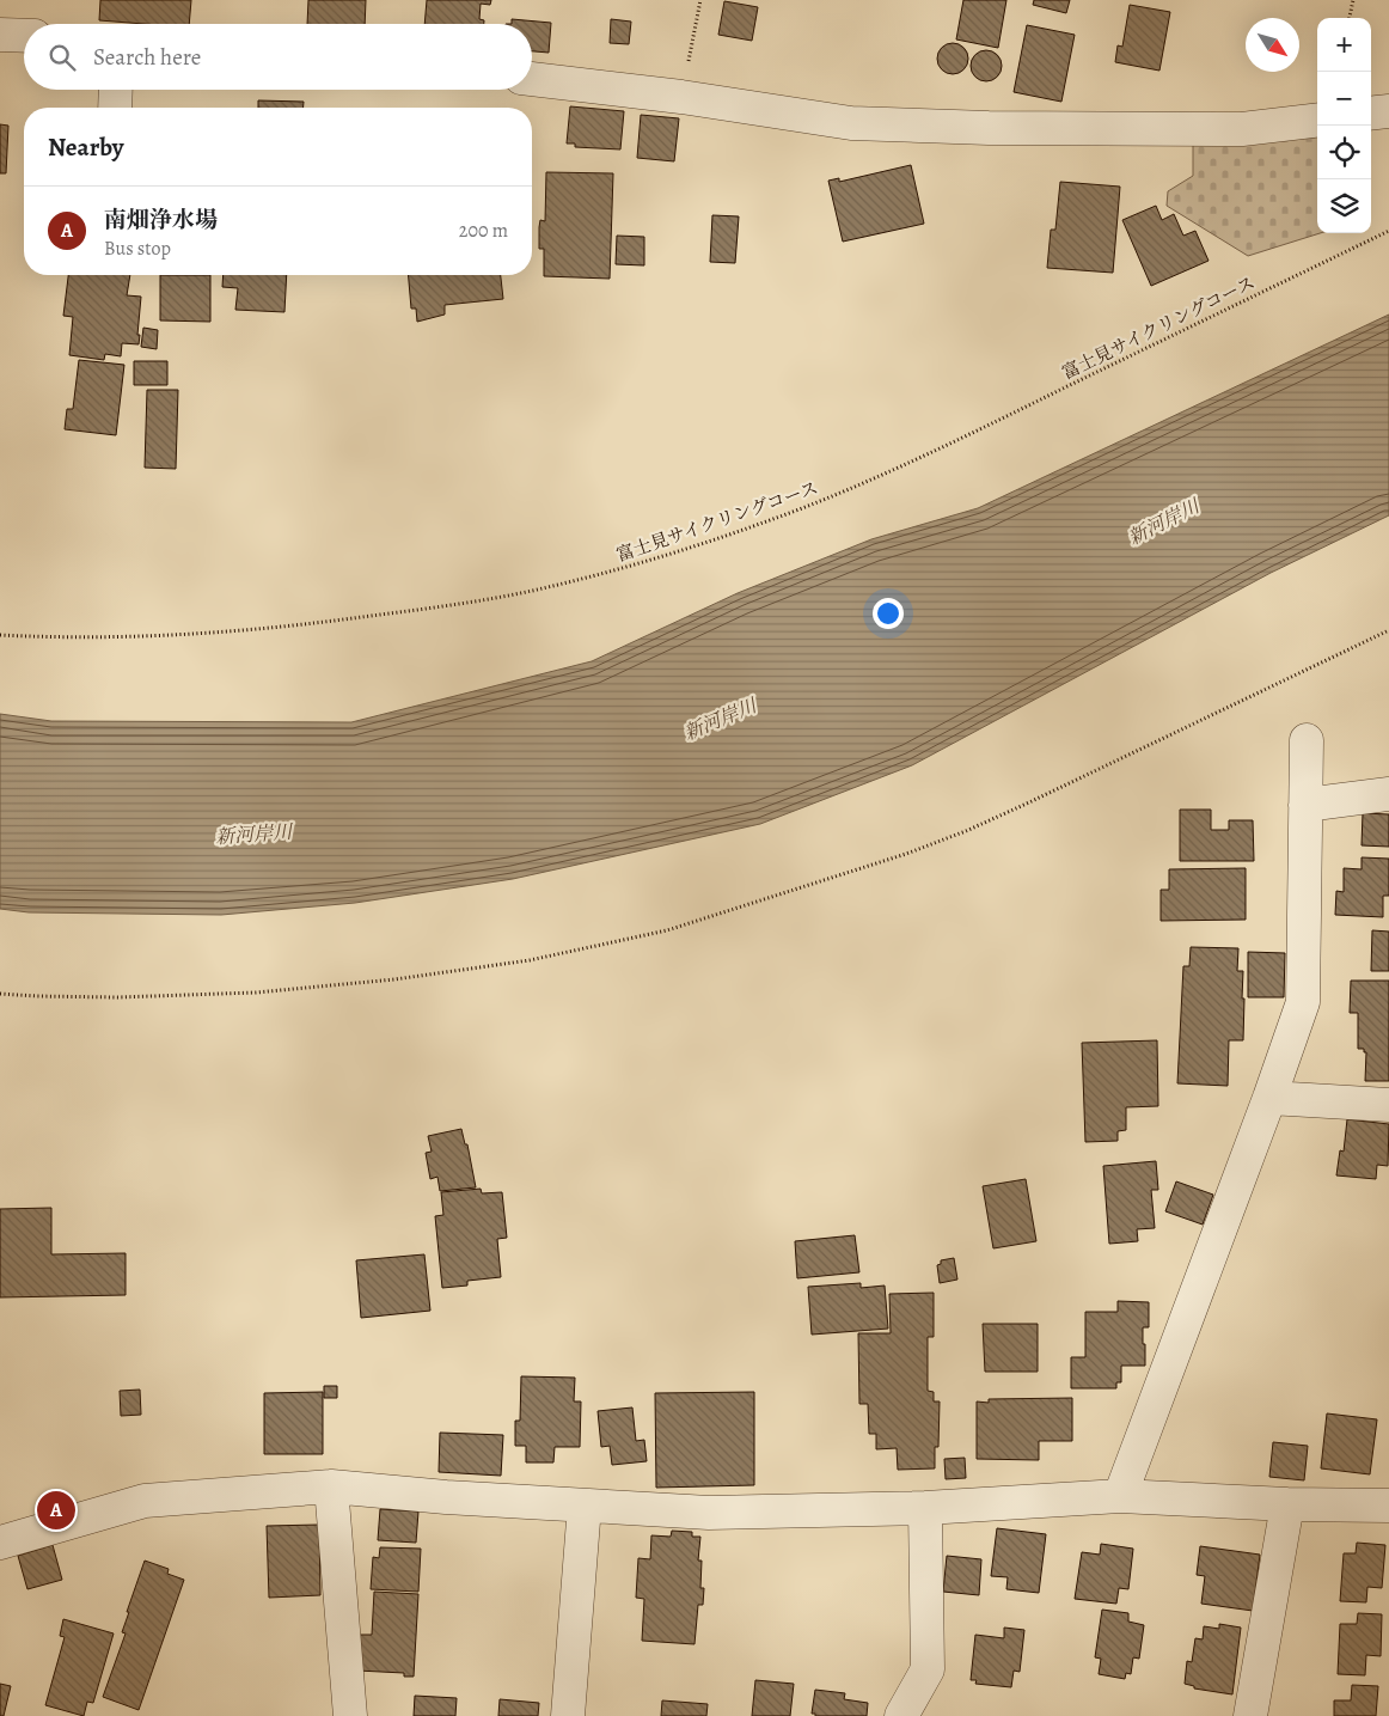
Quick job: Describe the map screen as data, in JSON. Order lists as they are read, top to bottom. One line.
{"streets":{"path":["富士見サイクリングコース"]},"water":["新河岸川"],"north":"bottom right","page":{"map_buttons":["+","−"],"search":"Search here","heading":"Nearby","list":[{"mark":"A","name":"南畑浄水場","note":"Bus stop","value":"200 m"}],"pins":"A"}}
